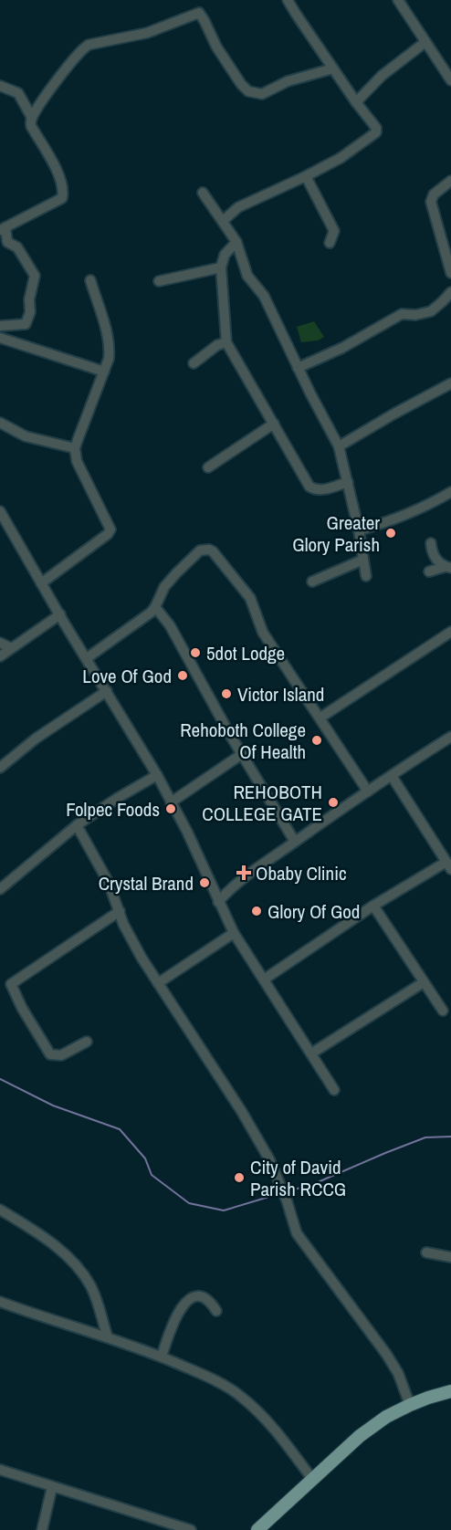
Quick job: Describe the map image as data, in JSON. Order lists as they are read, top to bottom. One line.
{"places":{"other":["Greater Glory Parish","5dot Lodge","Love Of God","Victor Island","Rehoboth College Of Health","REHOBOTH COLLEGE GATE","Folpec Foods","Crystal Brand","Glory Of God","City of David Parish RCCG"],"health":["Obaby Clinic"]}}
